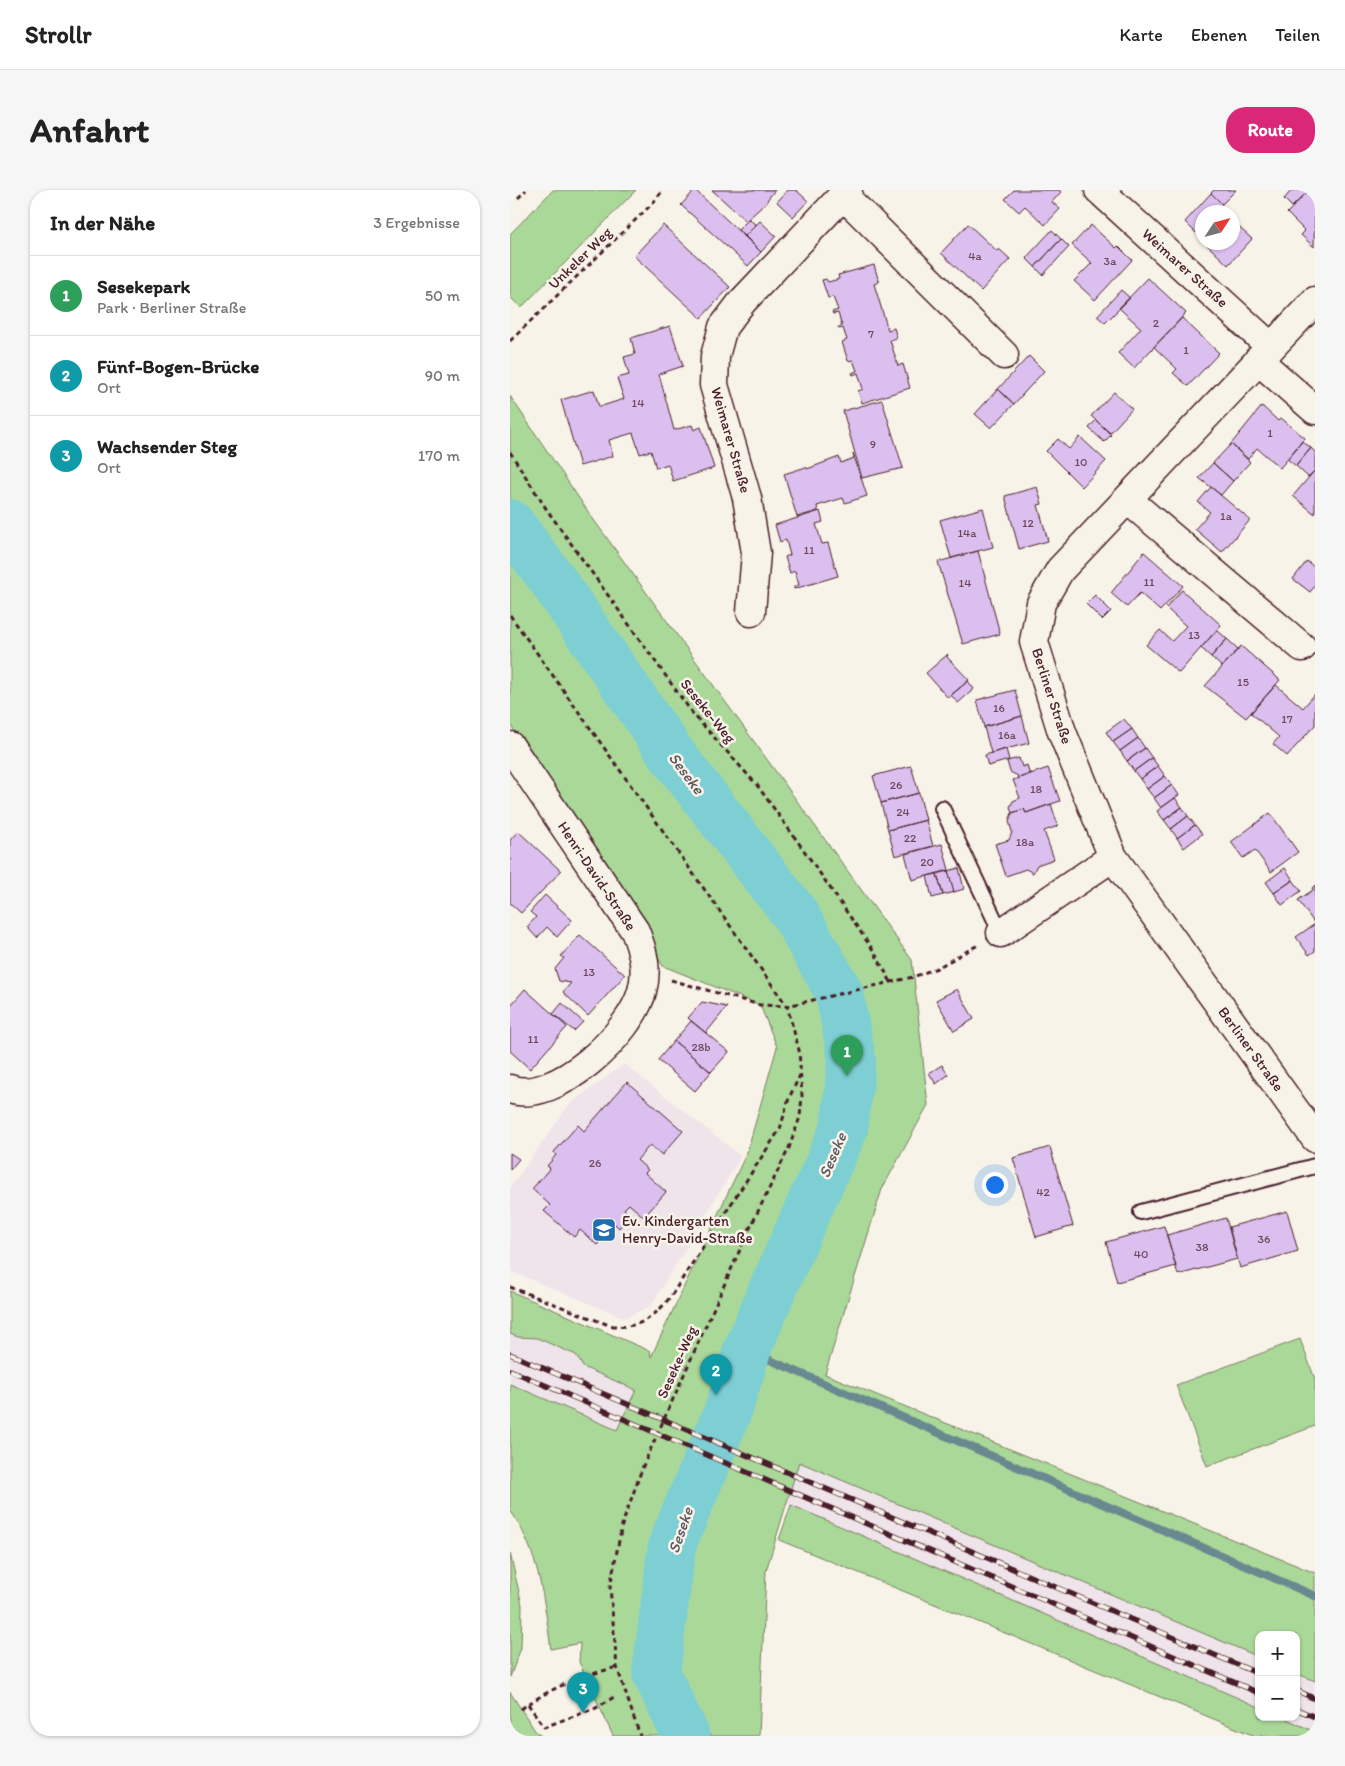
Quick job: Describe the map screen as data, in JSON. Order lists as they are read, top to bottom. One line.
{"streets":{"street":["Weimarer Straße","Berliner Straße","Henri-David-Straße"],"path":["Unkeler Weg","Seseke-Weg"]},"crossings":[["Weimarer Straße","Berliner Straße"]],"water":["Seseke"],"places":{"school or university":["Ev. Kindergarten Henry-David-Straße"]},"house_numbers":["4a","3a","2","7","1","14","1","9","10","1a","12","14a","11","11","14","13","15","16","17","16a","26","18","24","22","18a","20","13","11","28b","26","42","36","38","40"],"north":"top right","page":{"header":"Strollr","nav":["Karte","Ebenen","Teilen"],"buttons":"Route","title":"Anfahrt","heading":["In der Nähe","3 Ergebnisse"],"list":[{"mark":"1","name":"Sesekepark","note":"Park · Berliner Straße","value":"50 m"},{"mark":"2","name":"Fünf-Bogen-Brücke","note":"Ort","value":"90 m"},{"mark":"3","name":"Wachsender Steg","note":"Ort","value":"170 m"}],"pins":["1","2","3"],"map_buttons":["+","−"]}}
